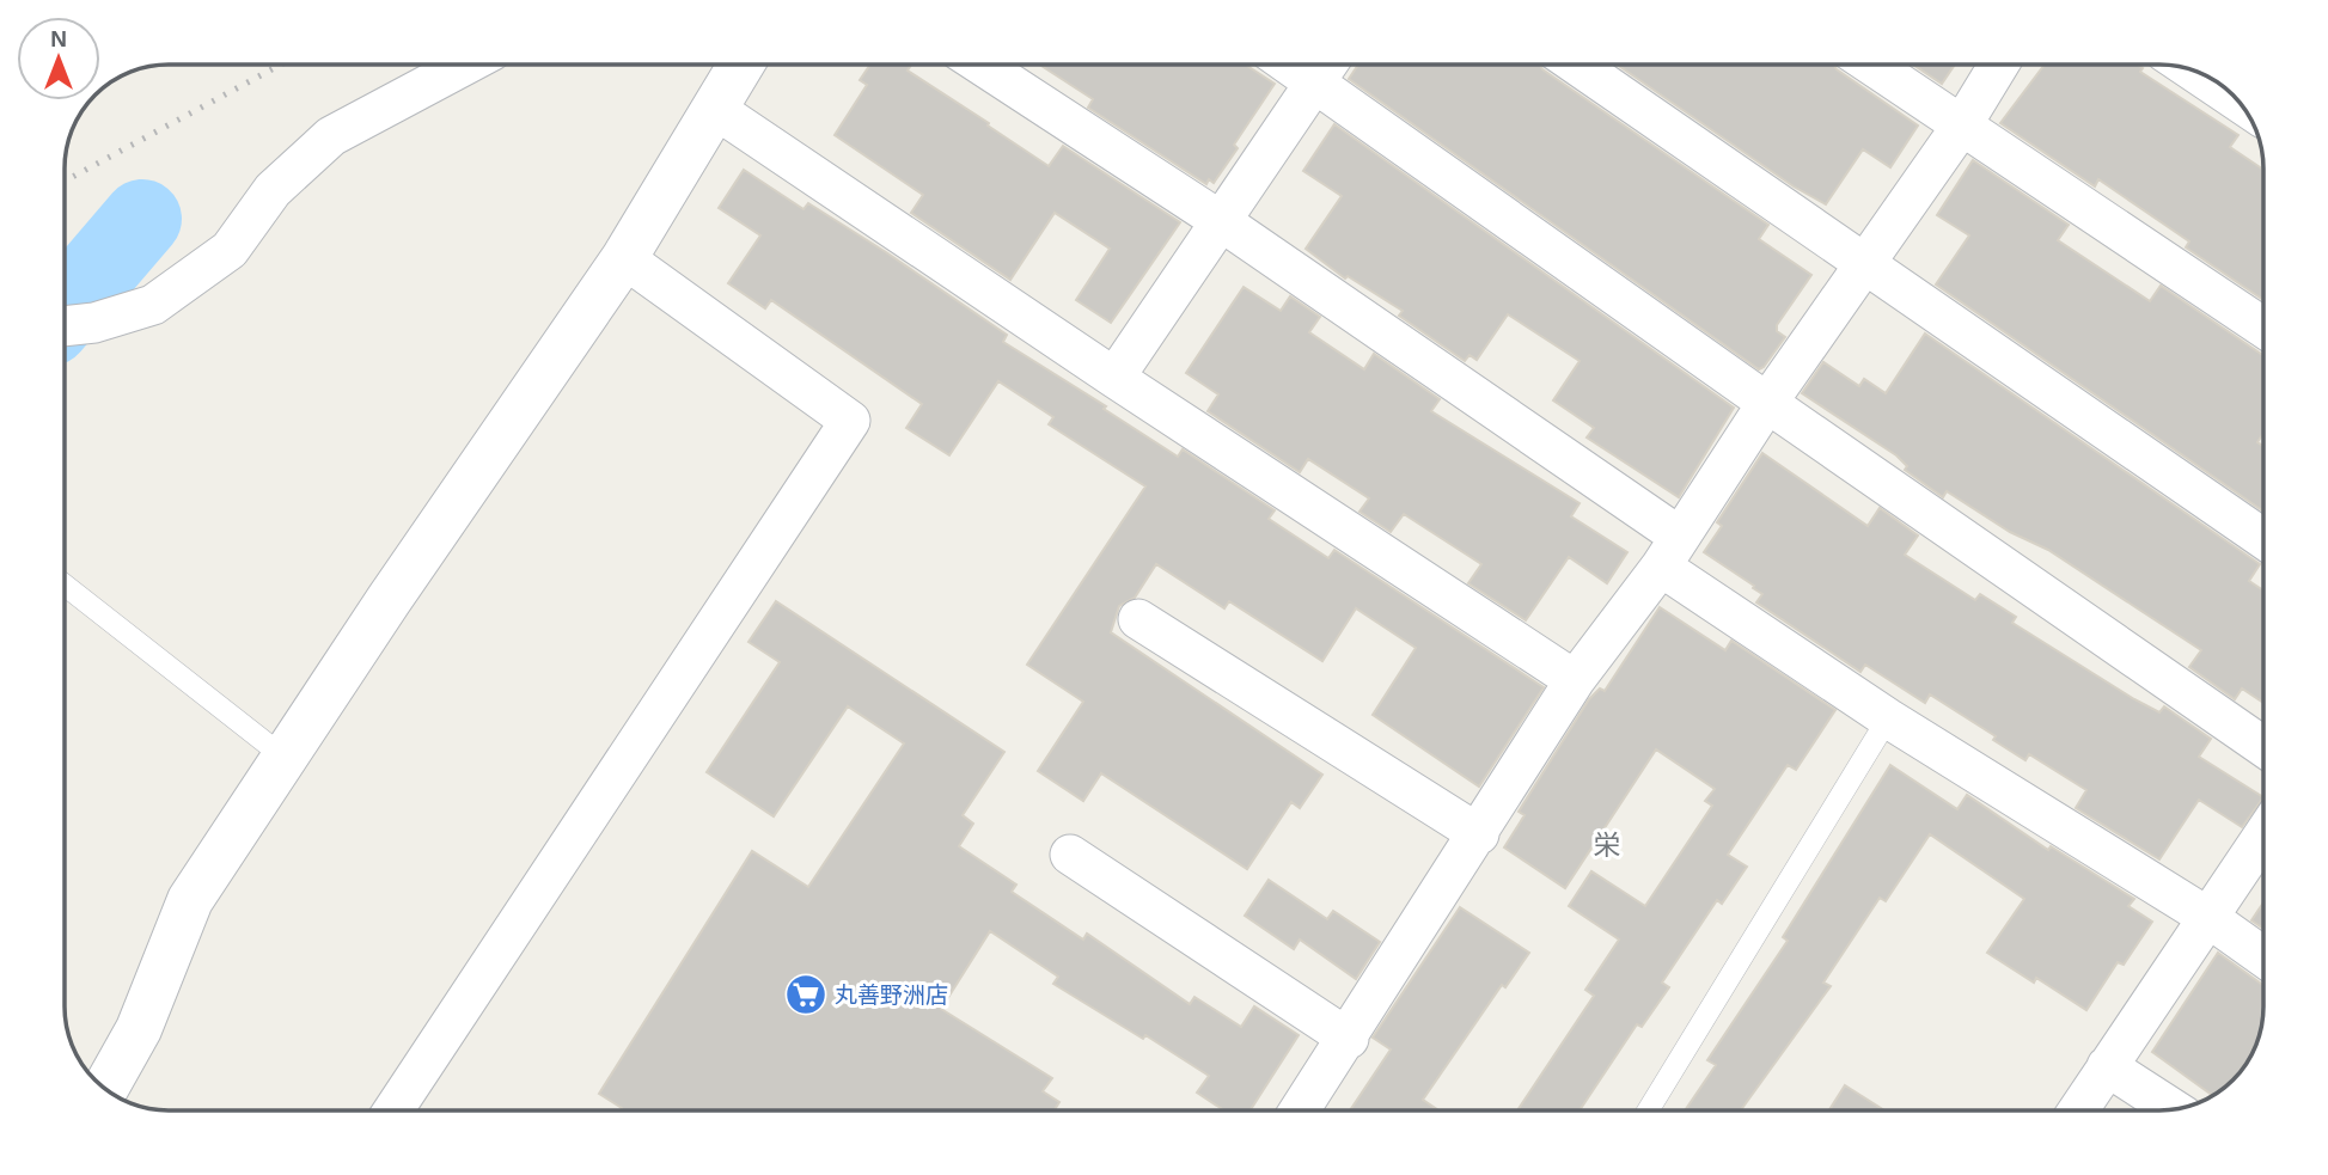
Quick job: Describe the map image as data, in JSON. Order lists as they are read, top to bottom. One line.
{"districts":["栄"],"places":{"supermarket":["丸善野洲店"]},"north":"top"}
